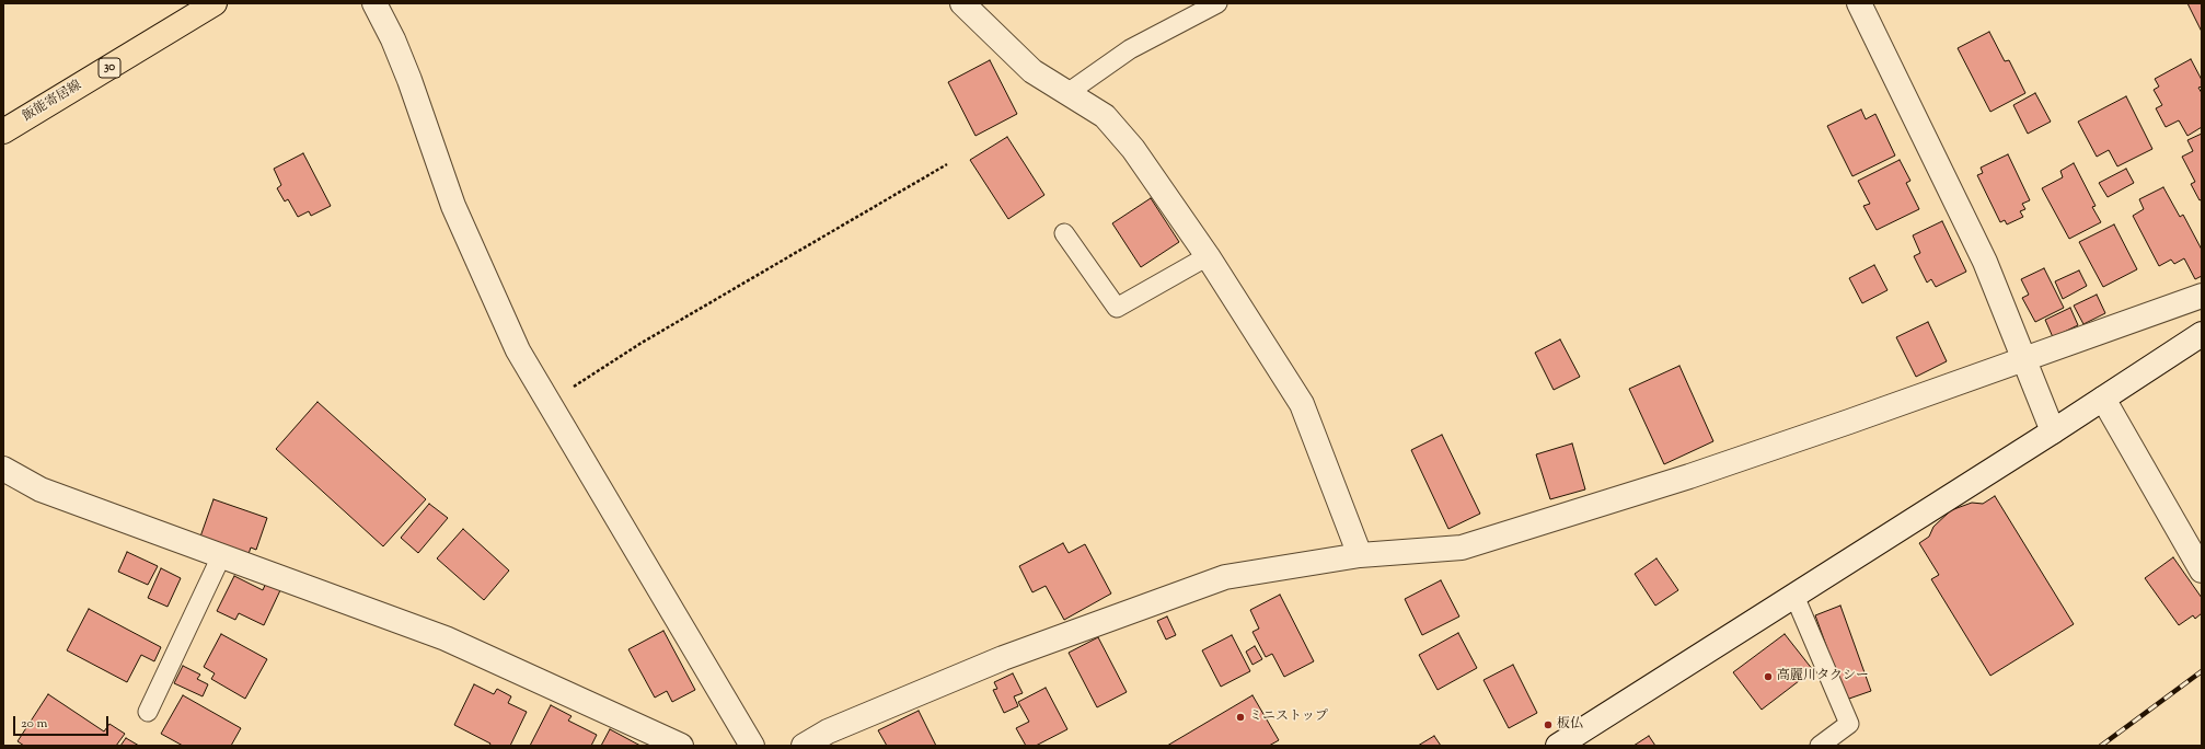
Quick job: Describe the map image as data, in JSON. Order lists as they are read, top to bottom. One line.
{"streets":{"main road":["30","飯能寄居線"]},"places":["高麗川タクシー","ミニストップ","板仏"],"scale_bar":"20 m"}
